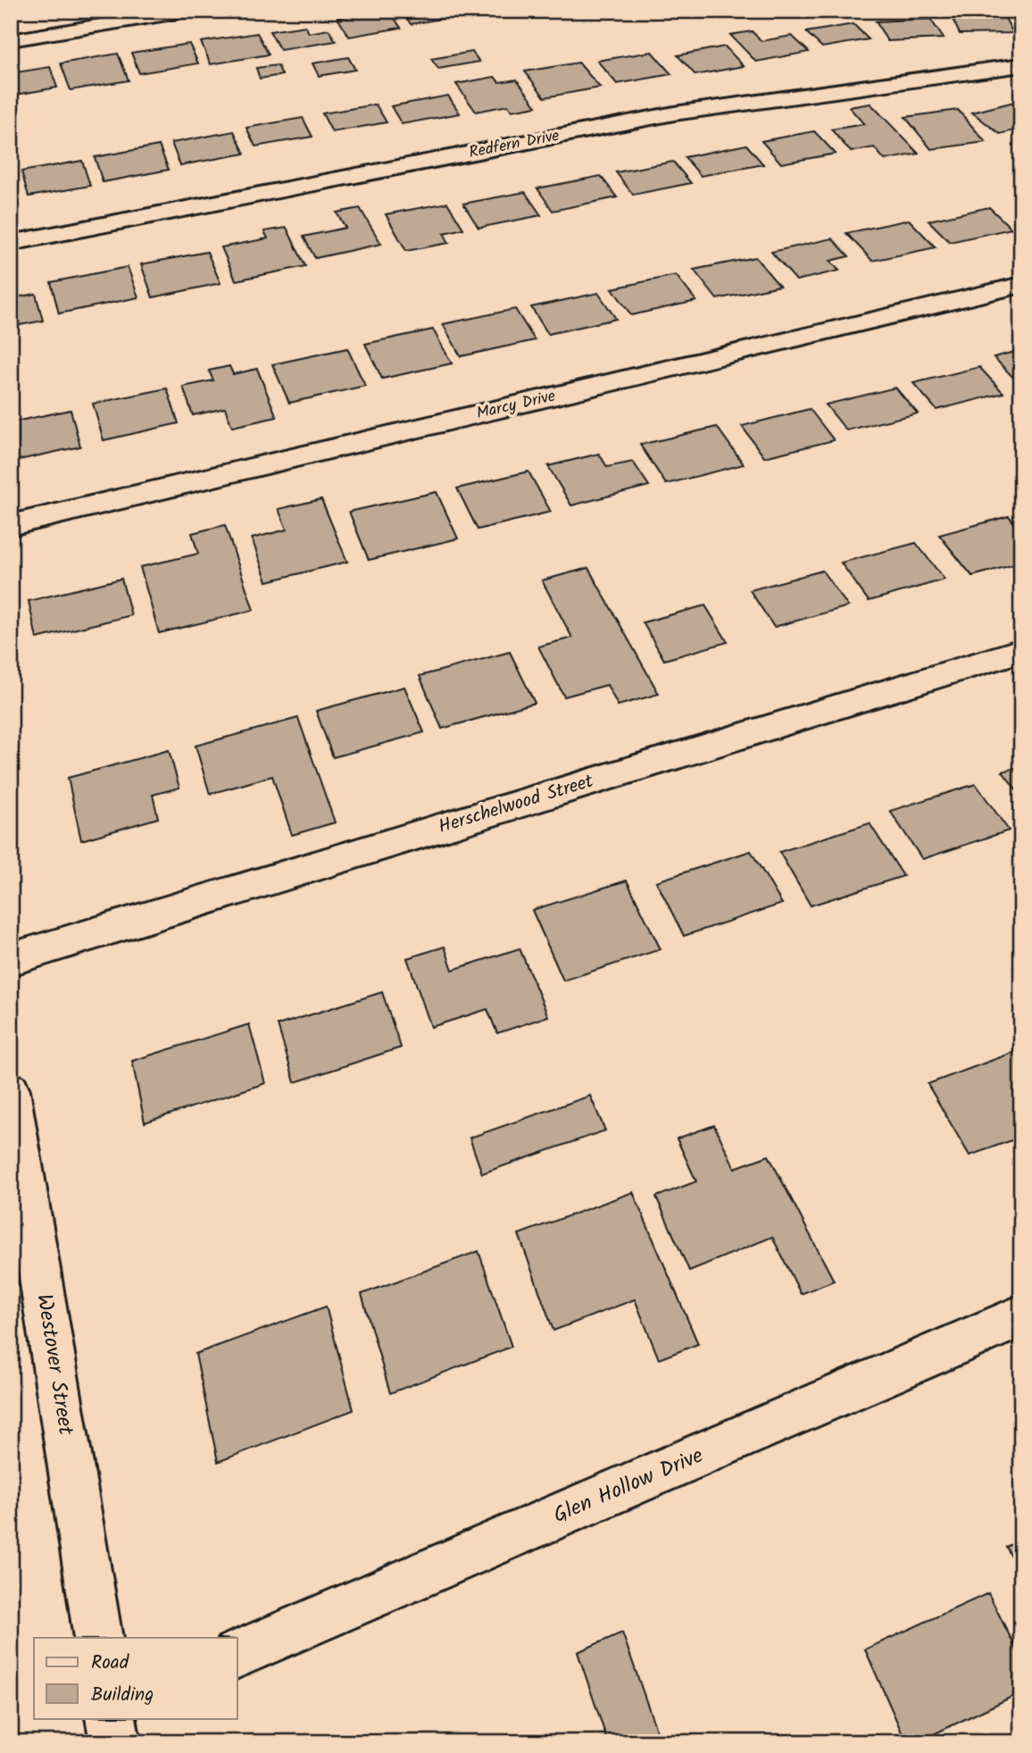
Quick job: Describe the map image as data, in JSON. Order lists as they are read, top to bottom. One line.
{"streets":{"street":["Redfern Drive","Marcy Drive","Herschelwood Street","Westover Street","Glen Hollow Drive"]},"legend":["Road","Building"]}
